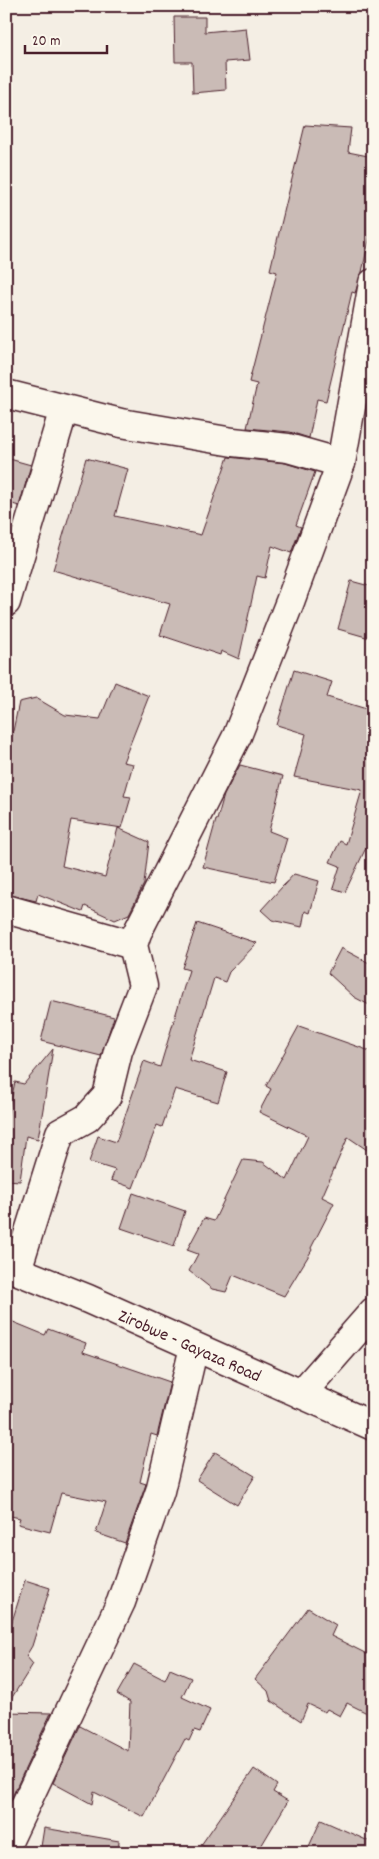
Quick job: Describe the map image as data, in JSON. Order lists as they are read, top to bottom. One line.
{"streets":{"street":["Zirobwe - Gayaza Road"]},"scale_bar":"20 m"}
